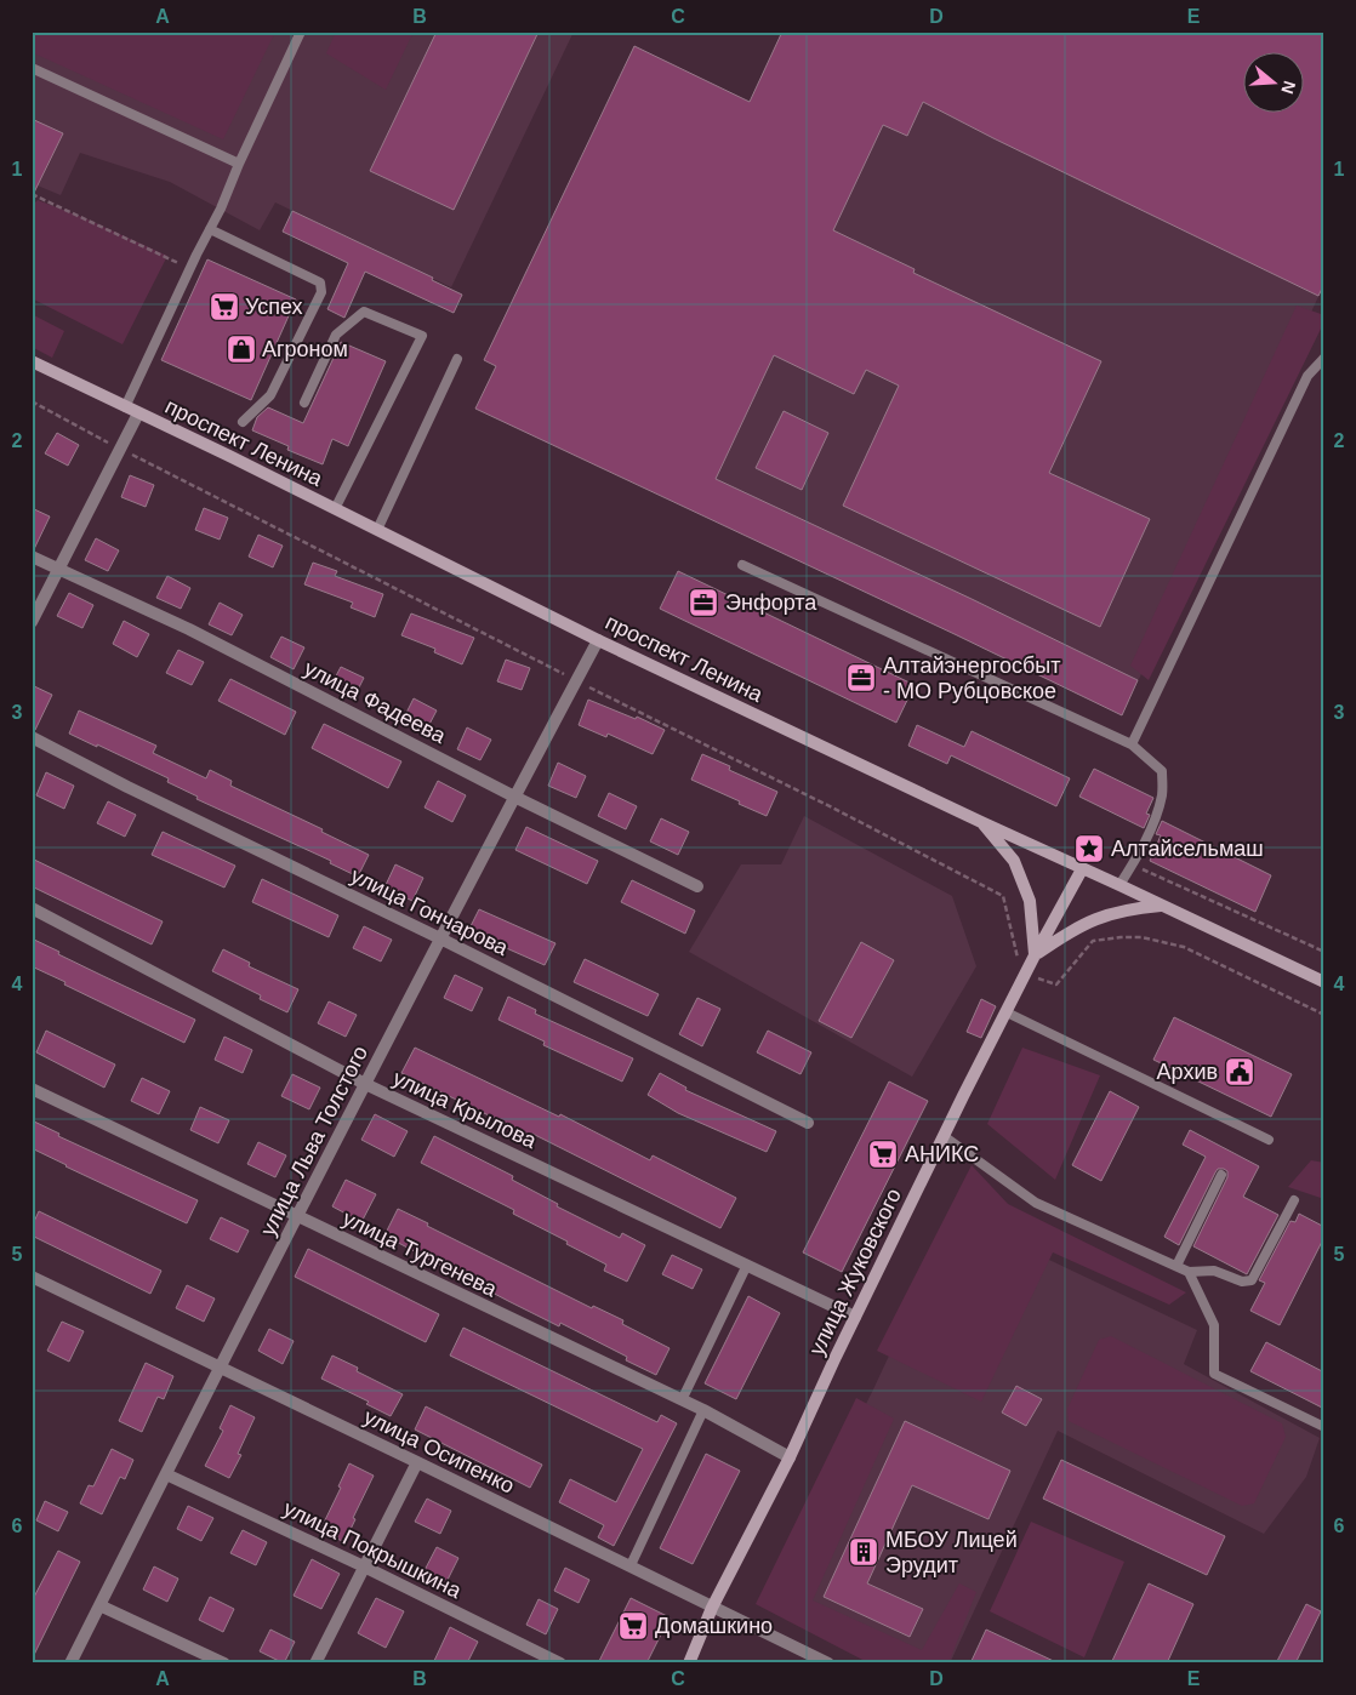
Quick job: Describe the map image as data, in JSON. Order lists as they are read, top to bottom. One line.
{"streets":{"street":["проспект Ленина","улица Фадеева","улица Гончарова","улица Крылова","улица Льва Толстого","улица Тургенева","улица Жуковского","улица Осипенко","улица Покрышкина"]},"crossings":[["проспект Ленина","улица Льва Толстого"],["проспект Ленина","улица Жуковского"],["улица Фадеева","улица Льва Толстого"],["улица Гончарова","улица Льва Толстого"],["улица Крылова","улица Льва Толстого"],["улица Крылова","улица Жуковского"],["улица Льва Толстого","улица Тургенева"],["улица Льва Толстого","улица Осипенко"],["улица Льва Толстого","улица Покрышкина"],["улица Тургенева","улица Жуковского"],["улица Жуковского","улица Осипенко"]],"places":{"supermarket":["Успех","АНИКС","Домашкино"],"shop":["Агроном"],"office":["Энфорта","Алтайэнергосбыт - МО Рубцовское"],"place":["Алтайсельмаш"],"public building":["Архив"],"building":["МБОУ Лицей Эрудит"]},"north":"right","grid":{"columns":["A","B","C","D","E"],"rows":["1","2","3","4","5","6"]}}
